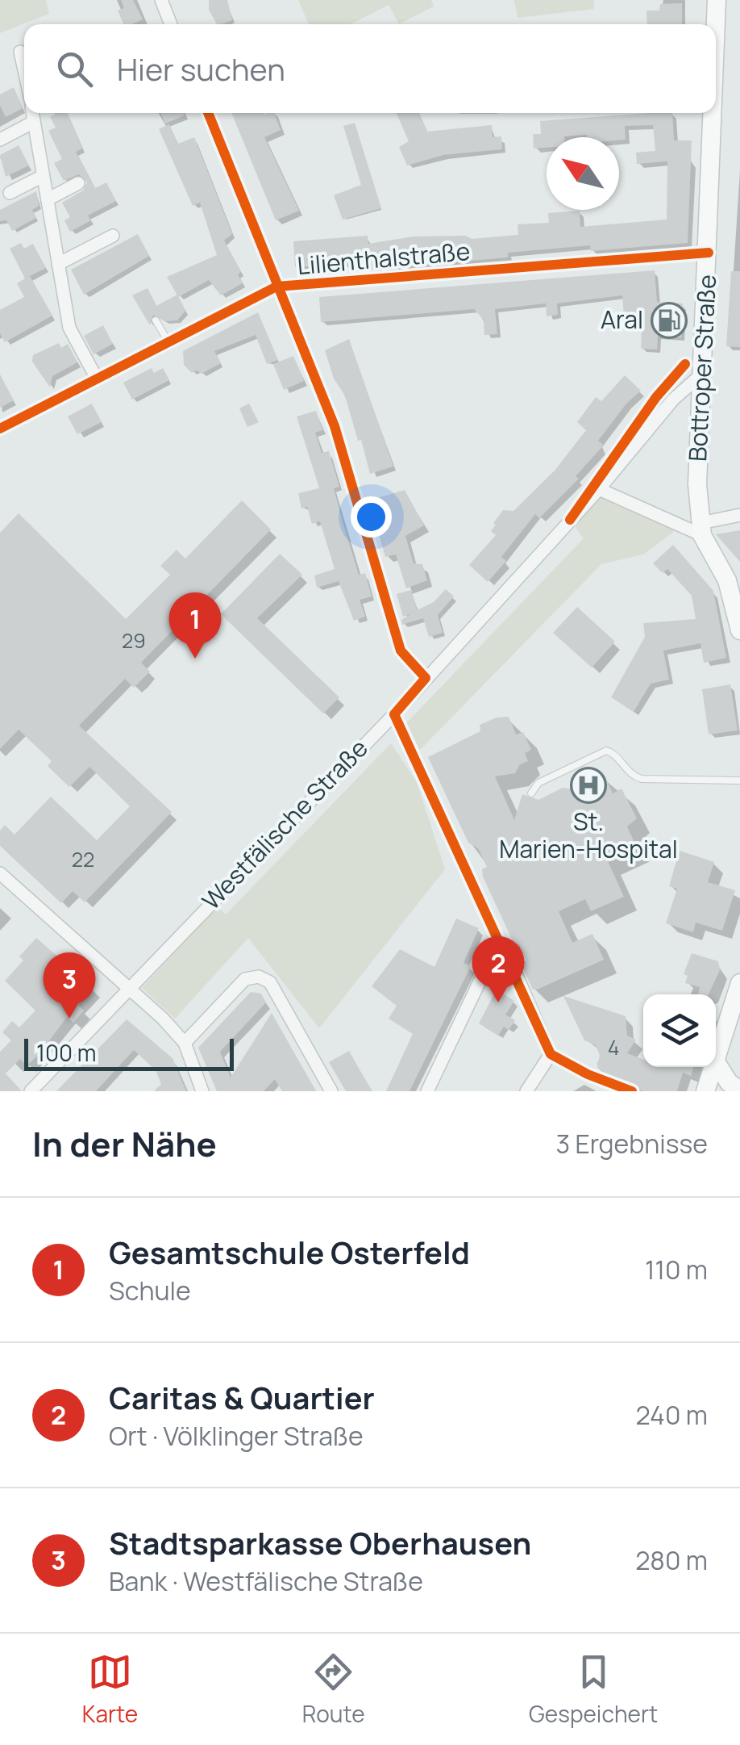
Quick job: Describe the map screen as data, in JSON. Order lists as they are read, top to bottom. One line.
{"streets":{"main road":["Bottroper Straße"],"street":["Lilienthalstraße","Westfälische Straße"]},"crossings":[["Lilienthalstraße","Bottroper Straße"],["Bottroper Straße","Westfälische Straße"]],"places":{"fuel station":["Aral"],"hospital":["St. Marien-Hospital"]},"house_numbers":["29","22","4"],"scale_bar":"100 m","north":"top left","page":{"search":"Hier suchen","pins":["1","2","3"],"scale":"100 m","heading":["In der Nähe","3 Ergebnisse"],"list":[{"mark":"1","name":"Gesamtschule Osterfeld","note":"Schule","value":"110 m"},{"mark":"2","name":"Caritas & Quartier","note":"Ort · Völklinger Straße","value":"240 m"},{"mark":"3","name":"Stadtsparkasse Oberhausen","note":"Bank · Westfälische Straße","value":"280 m"}],"nav":["Karte","Route","Gespeichert"]}}
